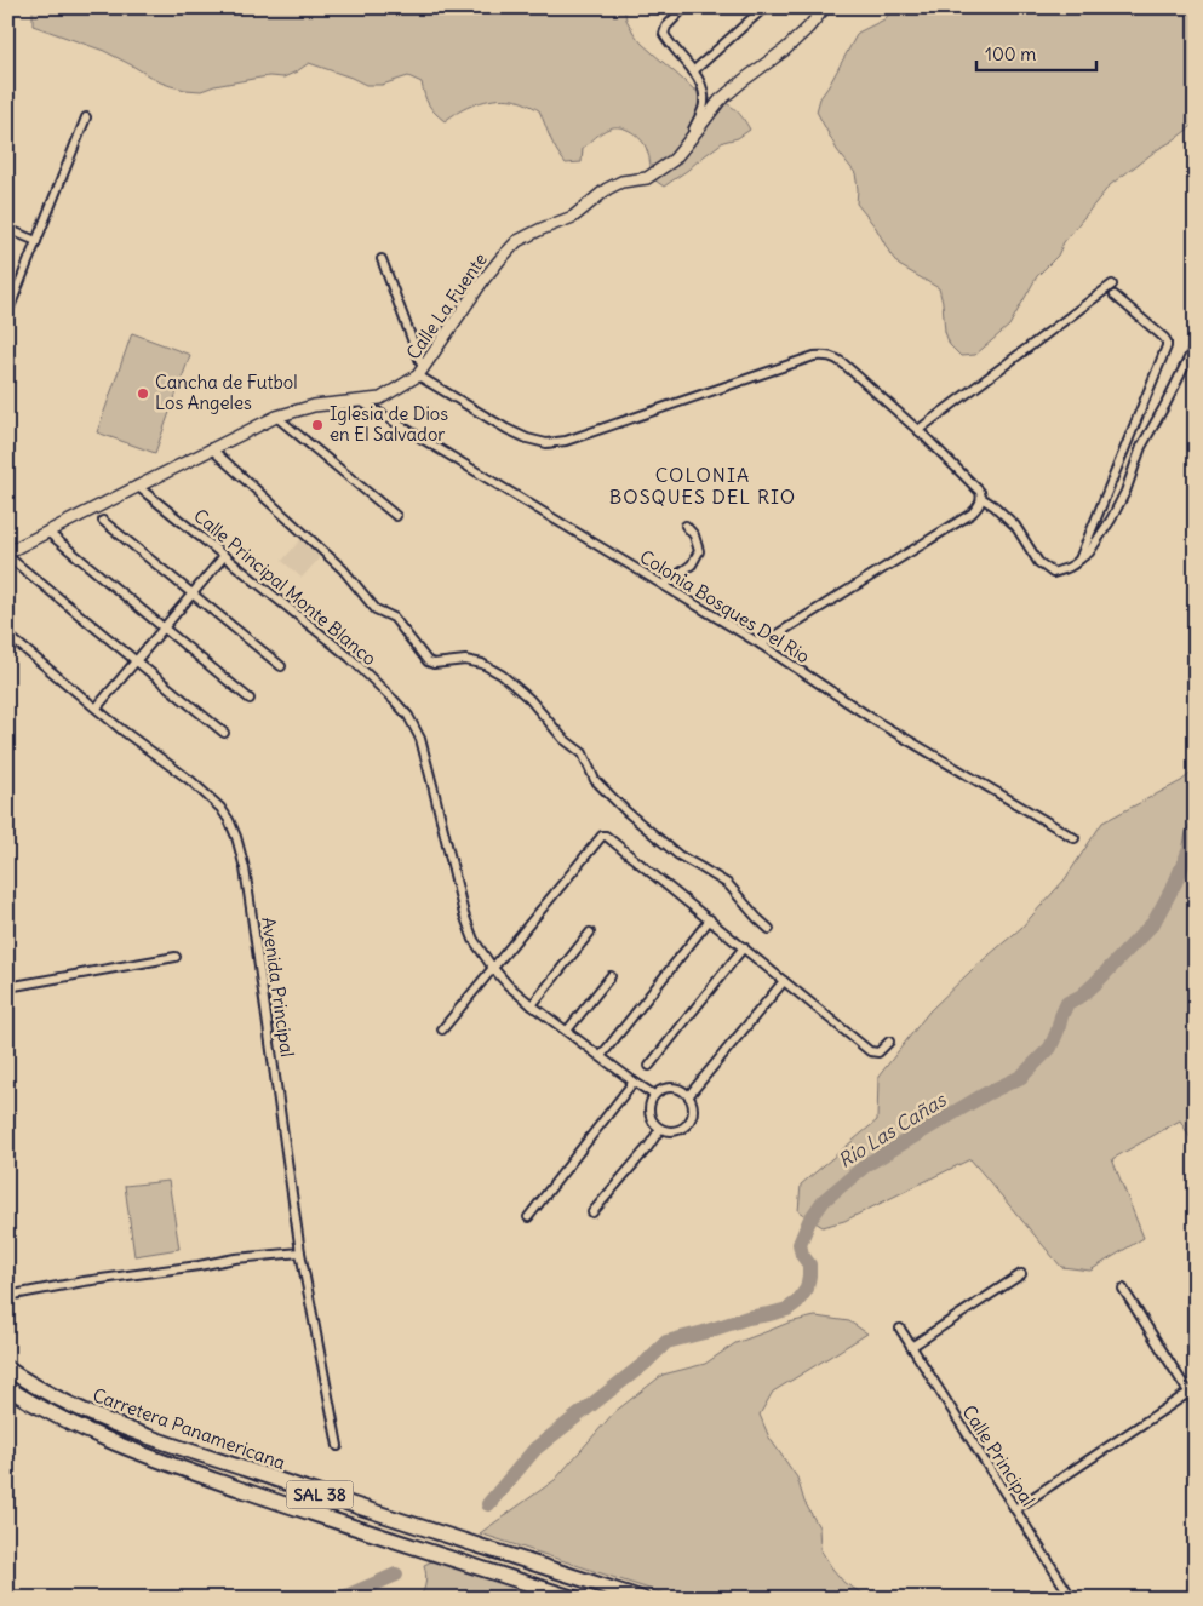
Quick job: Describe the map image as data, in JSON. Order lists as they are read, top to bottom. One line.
{"streets":{"highway":["Carretera Panamericana","SAL 38"],"street":["Calle La Fuente","Calle Principal Monte Blanco","Colonia Bosques Del Rio","Avenida Principal","Calle Principal"]},"crossings":[["Calle La Fuente","Calle Principal Monte Blanco"],["Calle La Fuente","Colonia Bosques Del Rio"]],"districts":["COLONIA BOSQUES DEL RIO"],"water":["Río Las Cañas"],"places":["Cancha de Futbol Los Angeles","Iglesia de Dios en El Salvador"],"scale_bar":"100 m"}
